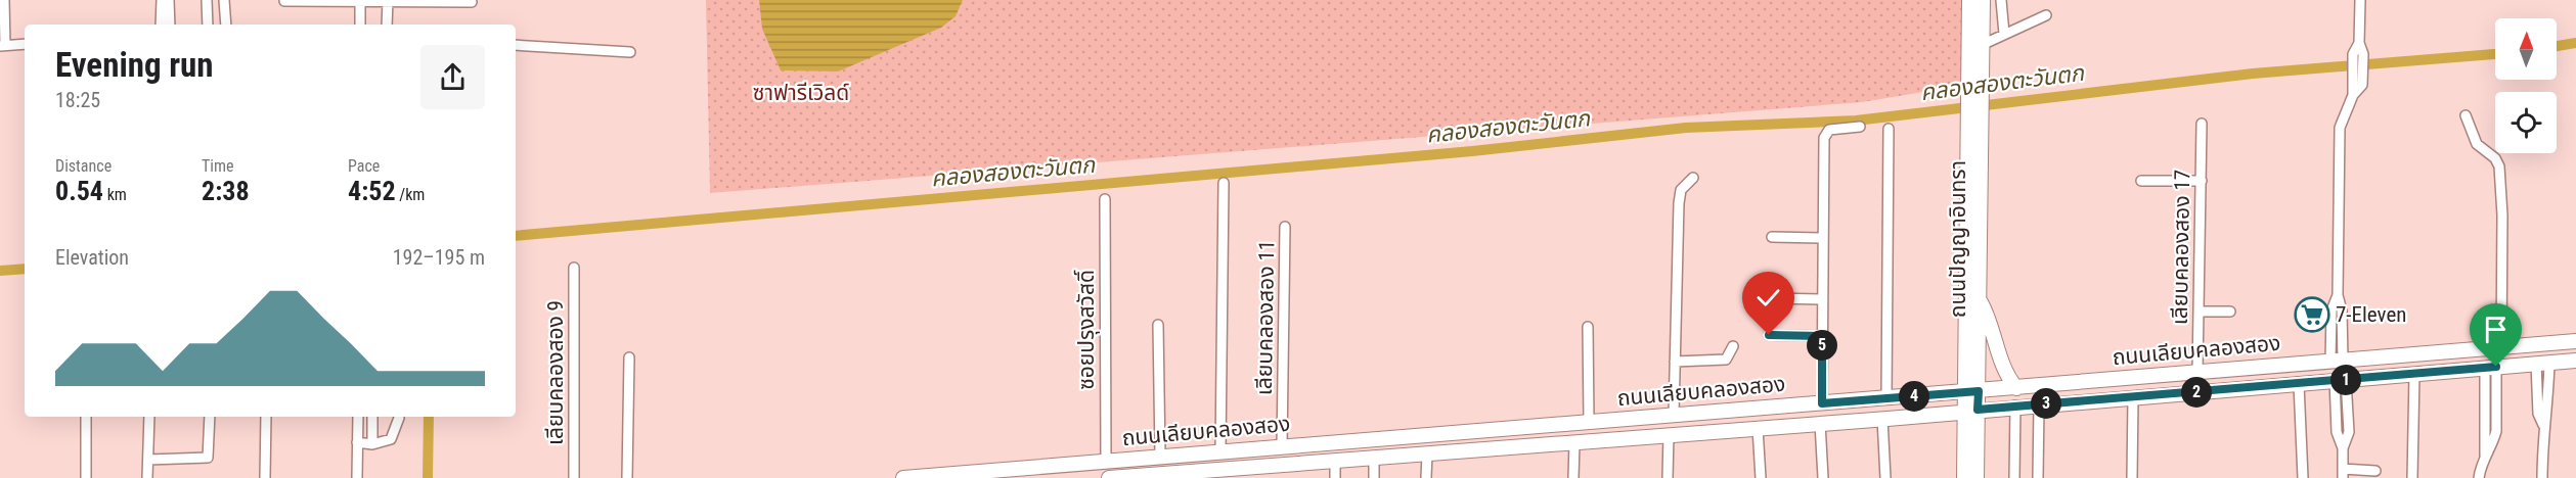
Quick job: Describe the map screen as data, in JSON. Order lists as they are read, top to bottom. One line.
{"streets":{"main road":["ถนนปัญญาอินทรา","ถนนเลียบคลองสอง"],"street":["เลียบคลองสอง 17","เลียบคลองสอง 11","ซอยปรุงสวัสดิ์","เลียบคลองสอง 9"]},"crossings":[["ถนนปัญญาอินทรา","ถนนเลียบคลองสอง"],["เลียบคลองสอง 17","ถนนเลียบคลองสอง"],["เลียบคลองสอง 11","ถนนเลียบคลองสอง"],["ซอยปรุงสวัสดิ์","ถนนเลียบคลองสอง"]],"water":["คลองสองตะวันตก"],"parks":["ซาฟารีเวิลด์"],"places":{"supermarket":["7-Eleven"]},"north":"top","page":{"heading":["Evening run","18:25"],"stats":[["Distance","0.54 km"],["Time","2:38"],["Pace","4:52 /km"]],"chart":["Elevation","192–195 m"],"pins":["5","1","2","4","3"]}}
